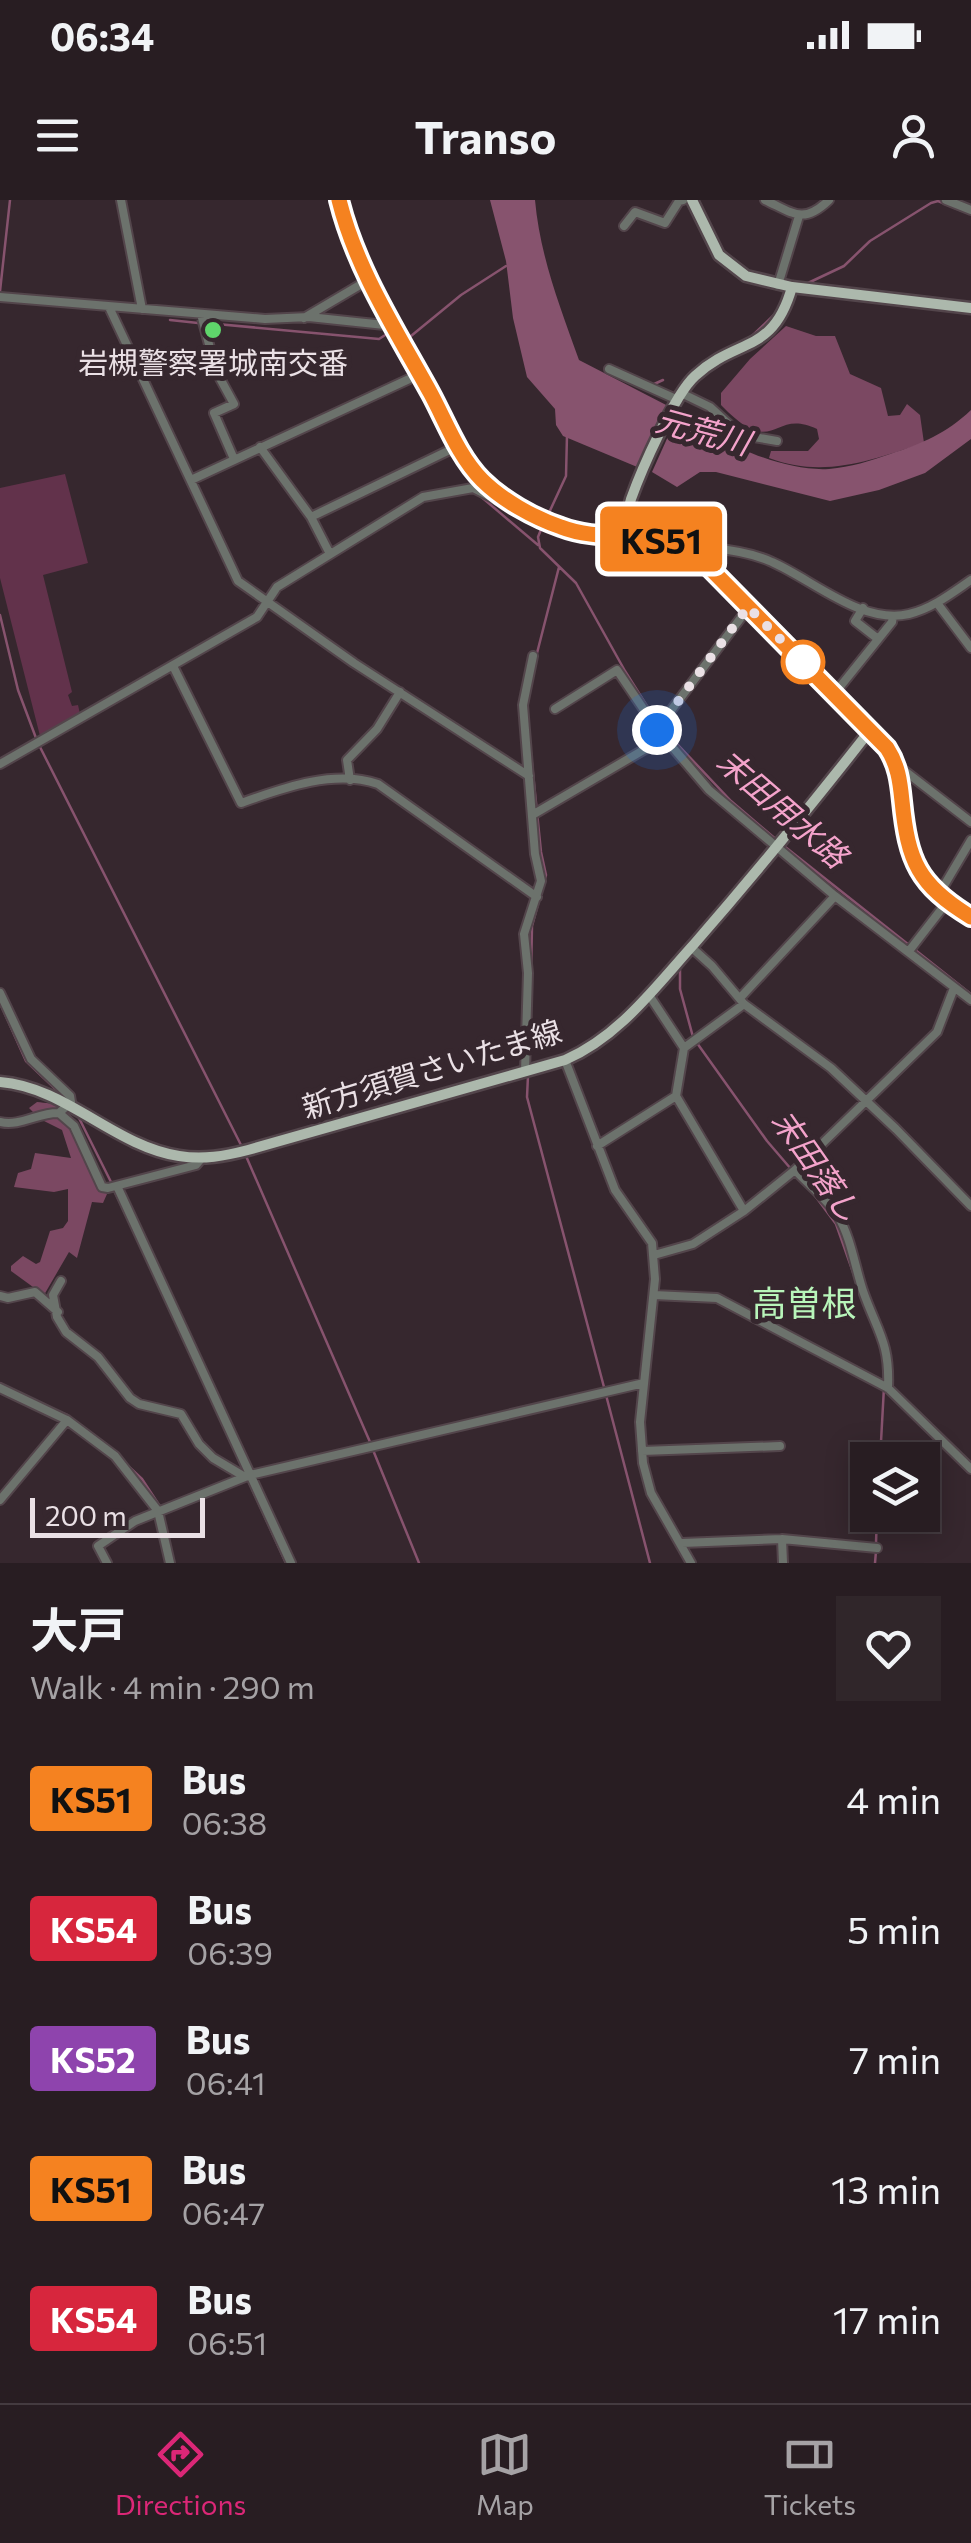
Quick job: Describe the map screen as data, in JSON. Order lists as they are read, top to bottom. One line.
{"streets":{"main road":["新方須賀さいたま線"]},"districts":["高曽根"],"water":["元荒川","末田用水路","末田落し"],"places":["岩槻警察署城南交番"],"lines":["bus line KS51"],"scale_bar":"200 m","page":{"status":"06:34","header":"Transo","on_map":"KS51","scale":"200 m","heading":["大戸","Walk · 4 min · 290 m"],"list":[{"mark":"KS51","name":"Bus","note":"06:38","value":"4 min"},{"mark":"KS54","name":"Bus","note":"06:39","value":"5 min"},{"mark":"KS52","name":"Bus","note":"06:41","value":"7 min"},{"mark":"KS51","name":"Bus","note":"06:47","value":"13 min"},{"mark":"KS54","name":"Bus","note":"06:51","value":"17 min"}],"tabs":["Directions","Map","Tickets"]}}
